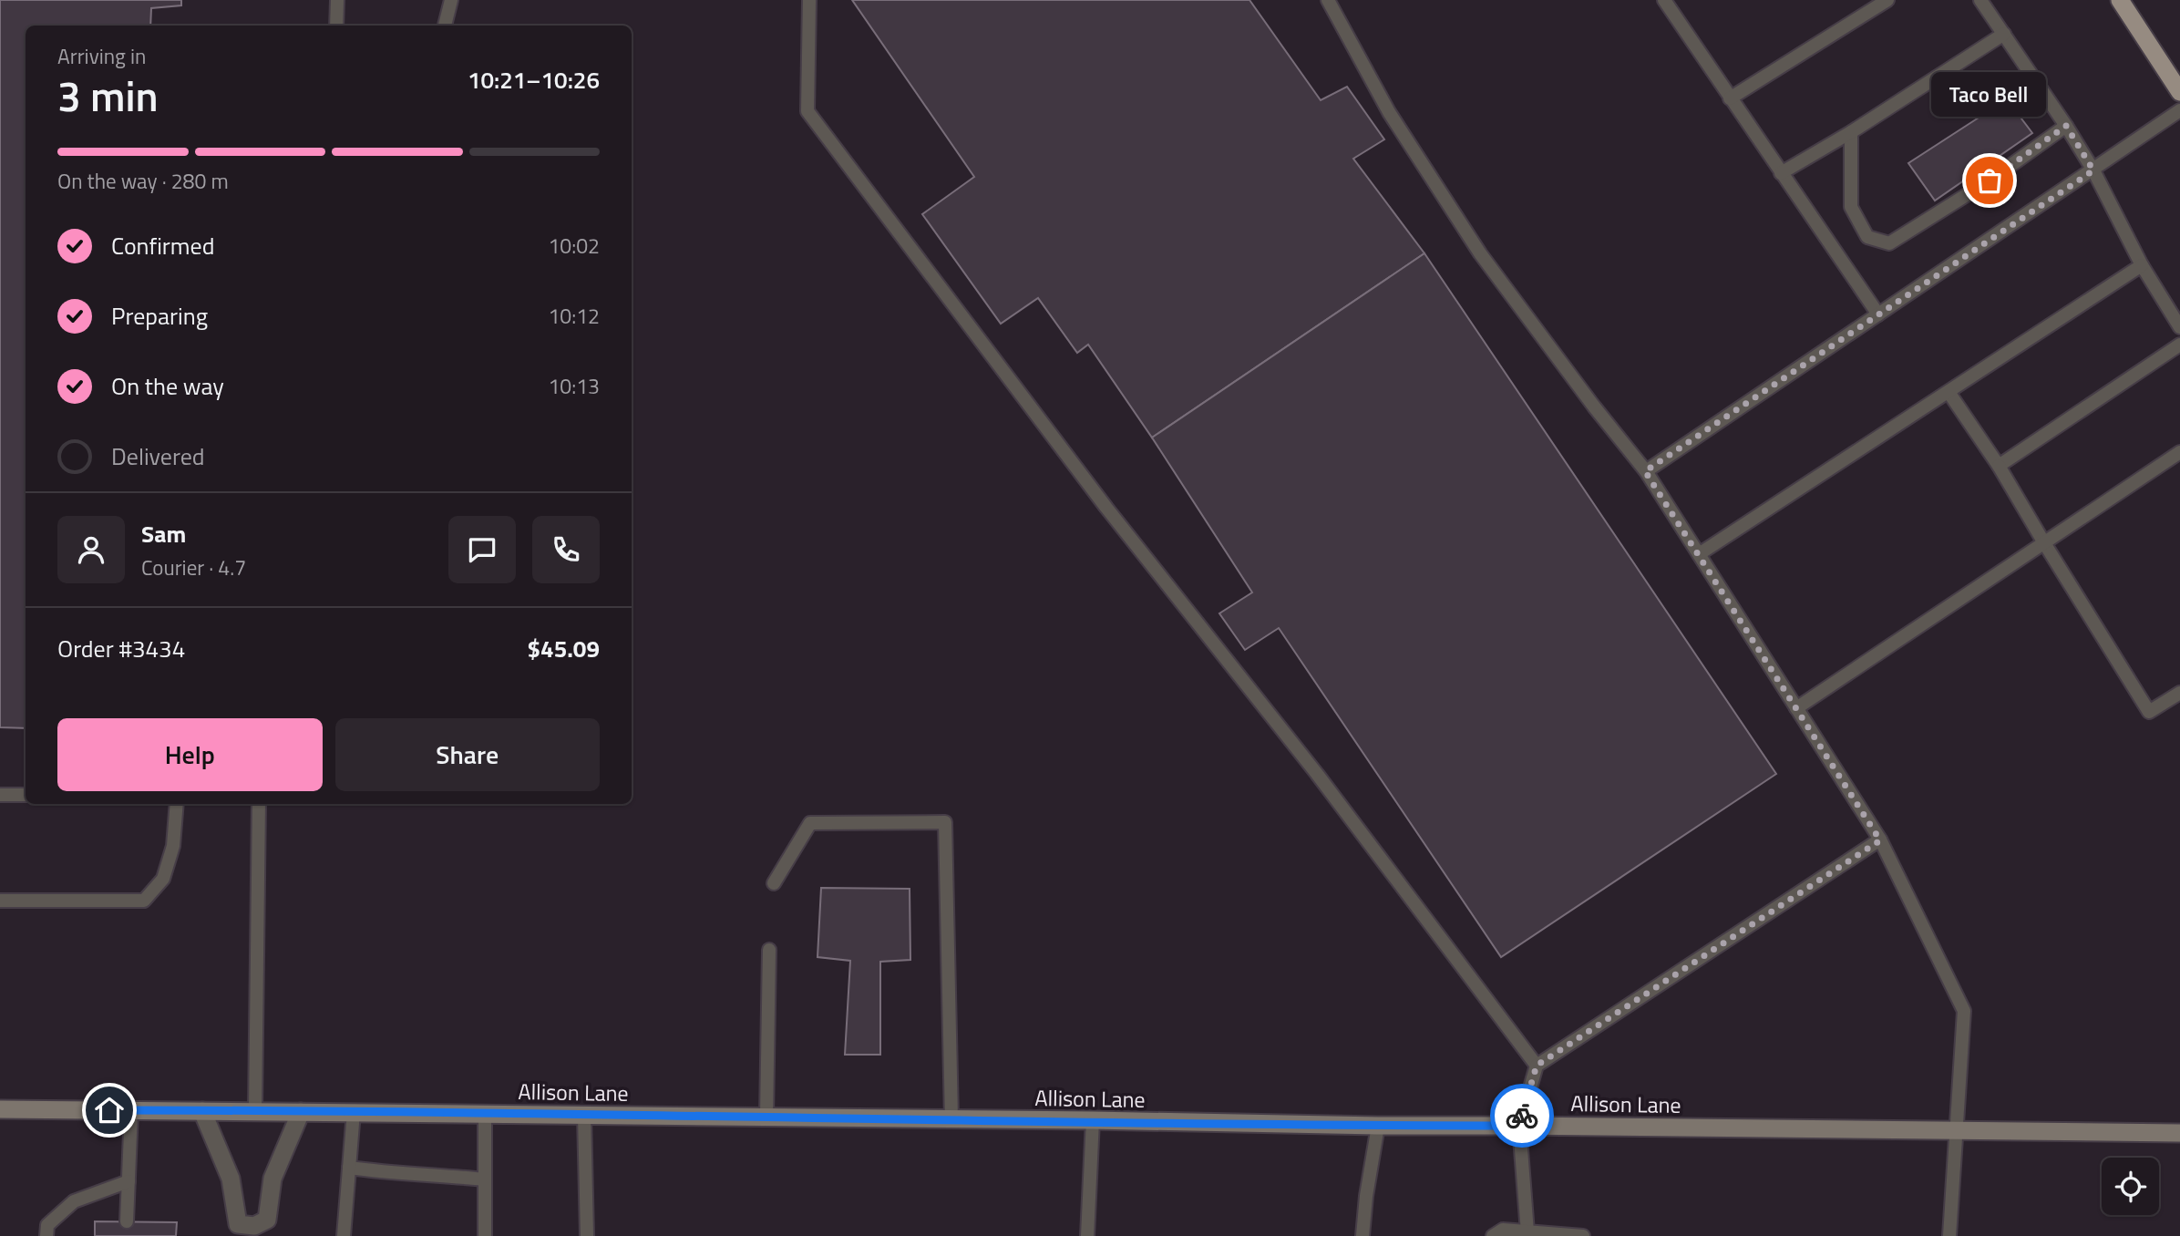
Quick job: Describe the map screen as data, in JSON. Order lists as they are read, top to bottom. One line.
{"streets":{"main road":["Allison Lane"]},"places":["Taco Bell"],"page":{"heading":["3 min","Arriving in","10:21–10:26"],"panel":["Sam","Courier · 4.7","Order #3434","$45.09"],"bubble":"Taco Bell","bar":"On the way · 280 m","list":[["Confirmed","10:02"],["Preparing","10:12"],["On the way","10:13"],"Delivered"],"buttons":["Help","Share"]}}
